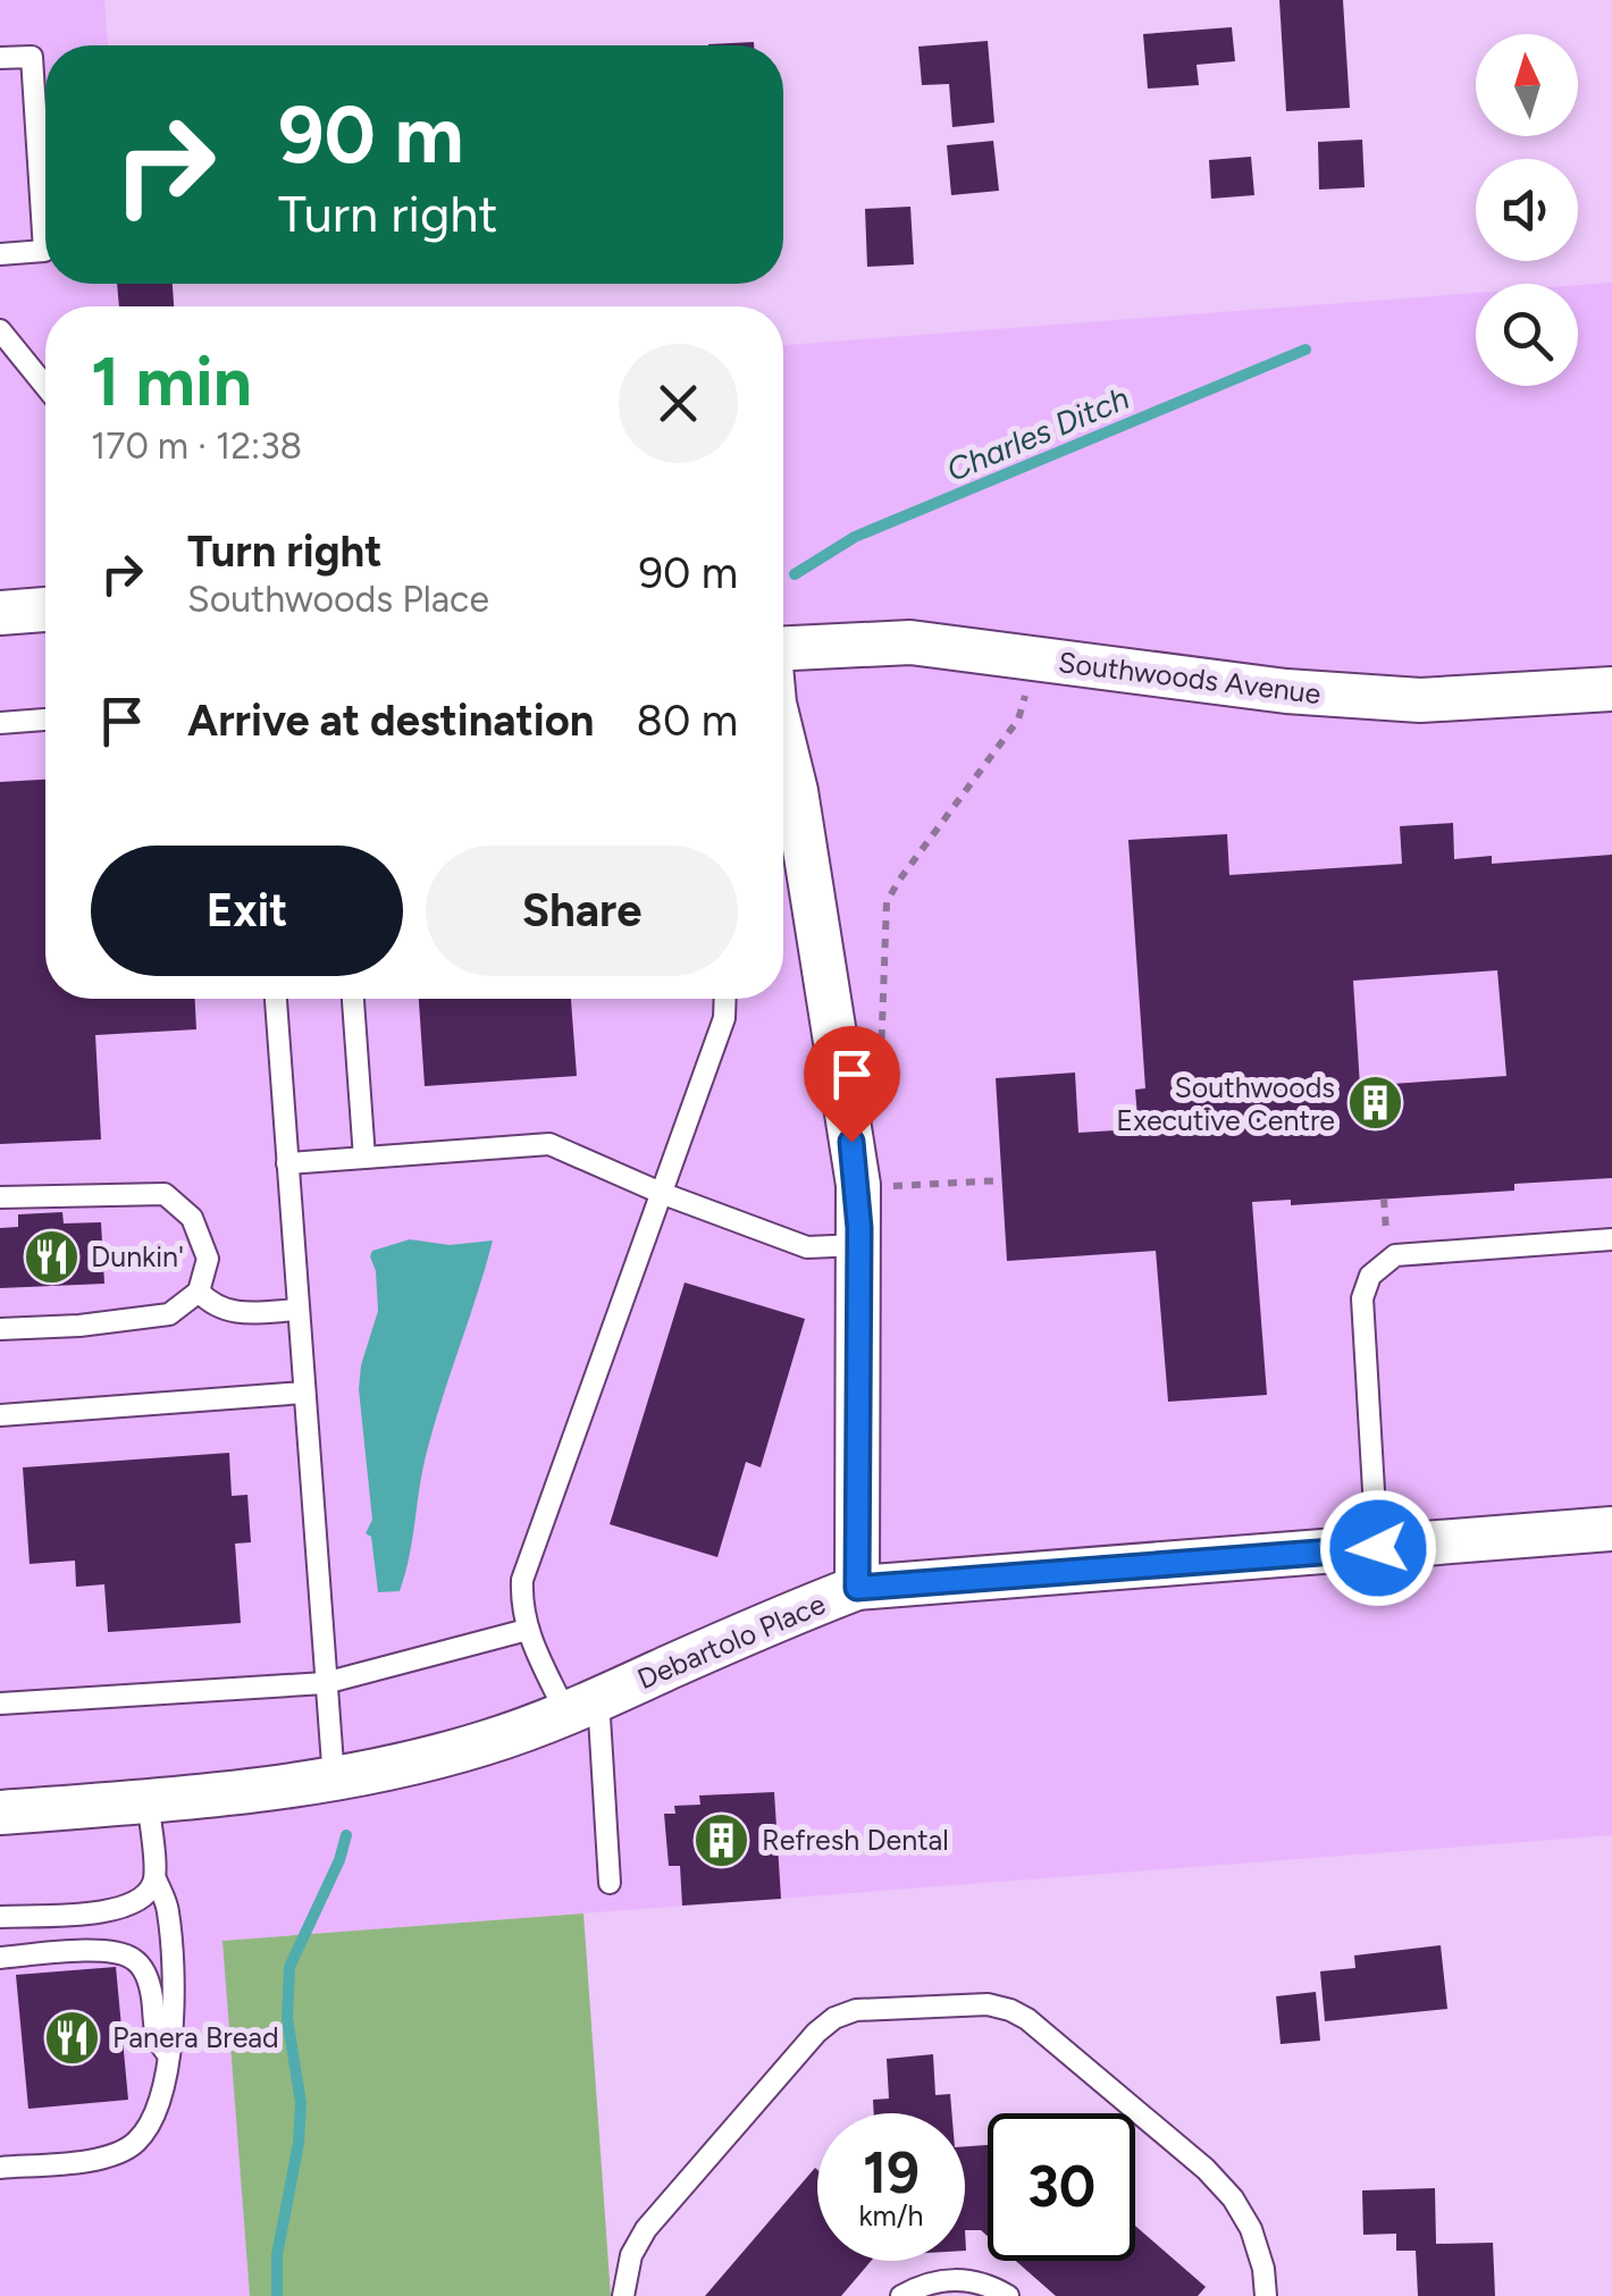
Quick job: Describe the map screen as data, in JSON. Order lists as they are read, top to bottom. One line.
{"streets":{"street":["Southwoods Avenue","Debartolo Place"]},"water":["Charles Ditch"],"places":{"building":["Southwoods Executive Centre","Refresh Dental"],"restaurant":["Dunkin'","Panera Bread"]},"north":"top","page":{"turn":["90 m","Turn right"],"heading":["1 min","170 m · 12:38"],"list":[{"name":"Turn right","note":"Southwoods Place","value":"90 m"},{"name":"Arrive at destination","value":"80 m"}],"buttons":["Exit","Share"],"speed":"19 km/h","limit":"30"}}
